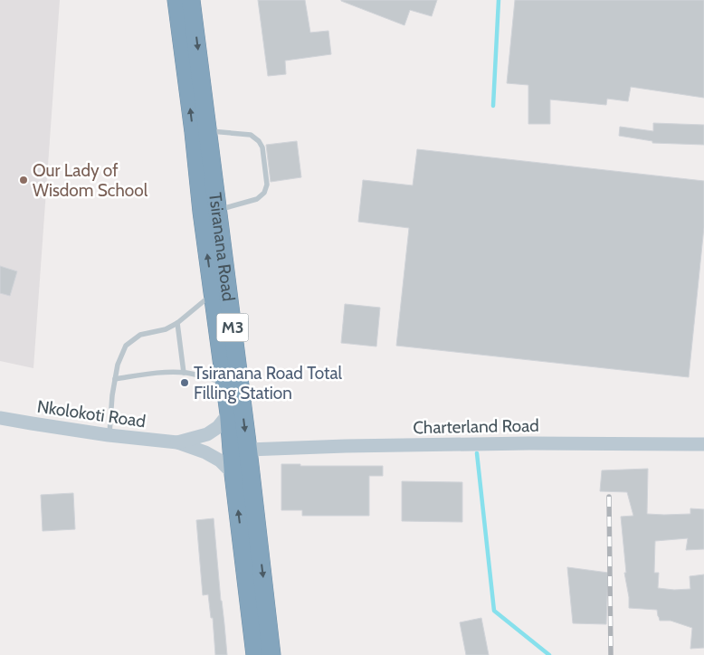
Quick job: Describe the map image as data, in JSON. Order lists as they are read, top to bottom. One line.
{"streets":{"highway":["Tsiranana Road","M3"],"street":["Nkolokoti Road","Charterland Road"]},"crossings":[["Tsiranana Road","Nkolokoti Road"],["Tsiranana Road","Charterland Road"]],"places":["Our Lady of Wisdom School","Tsiranana Road Total Filling Station"]}
